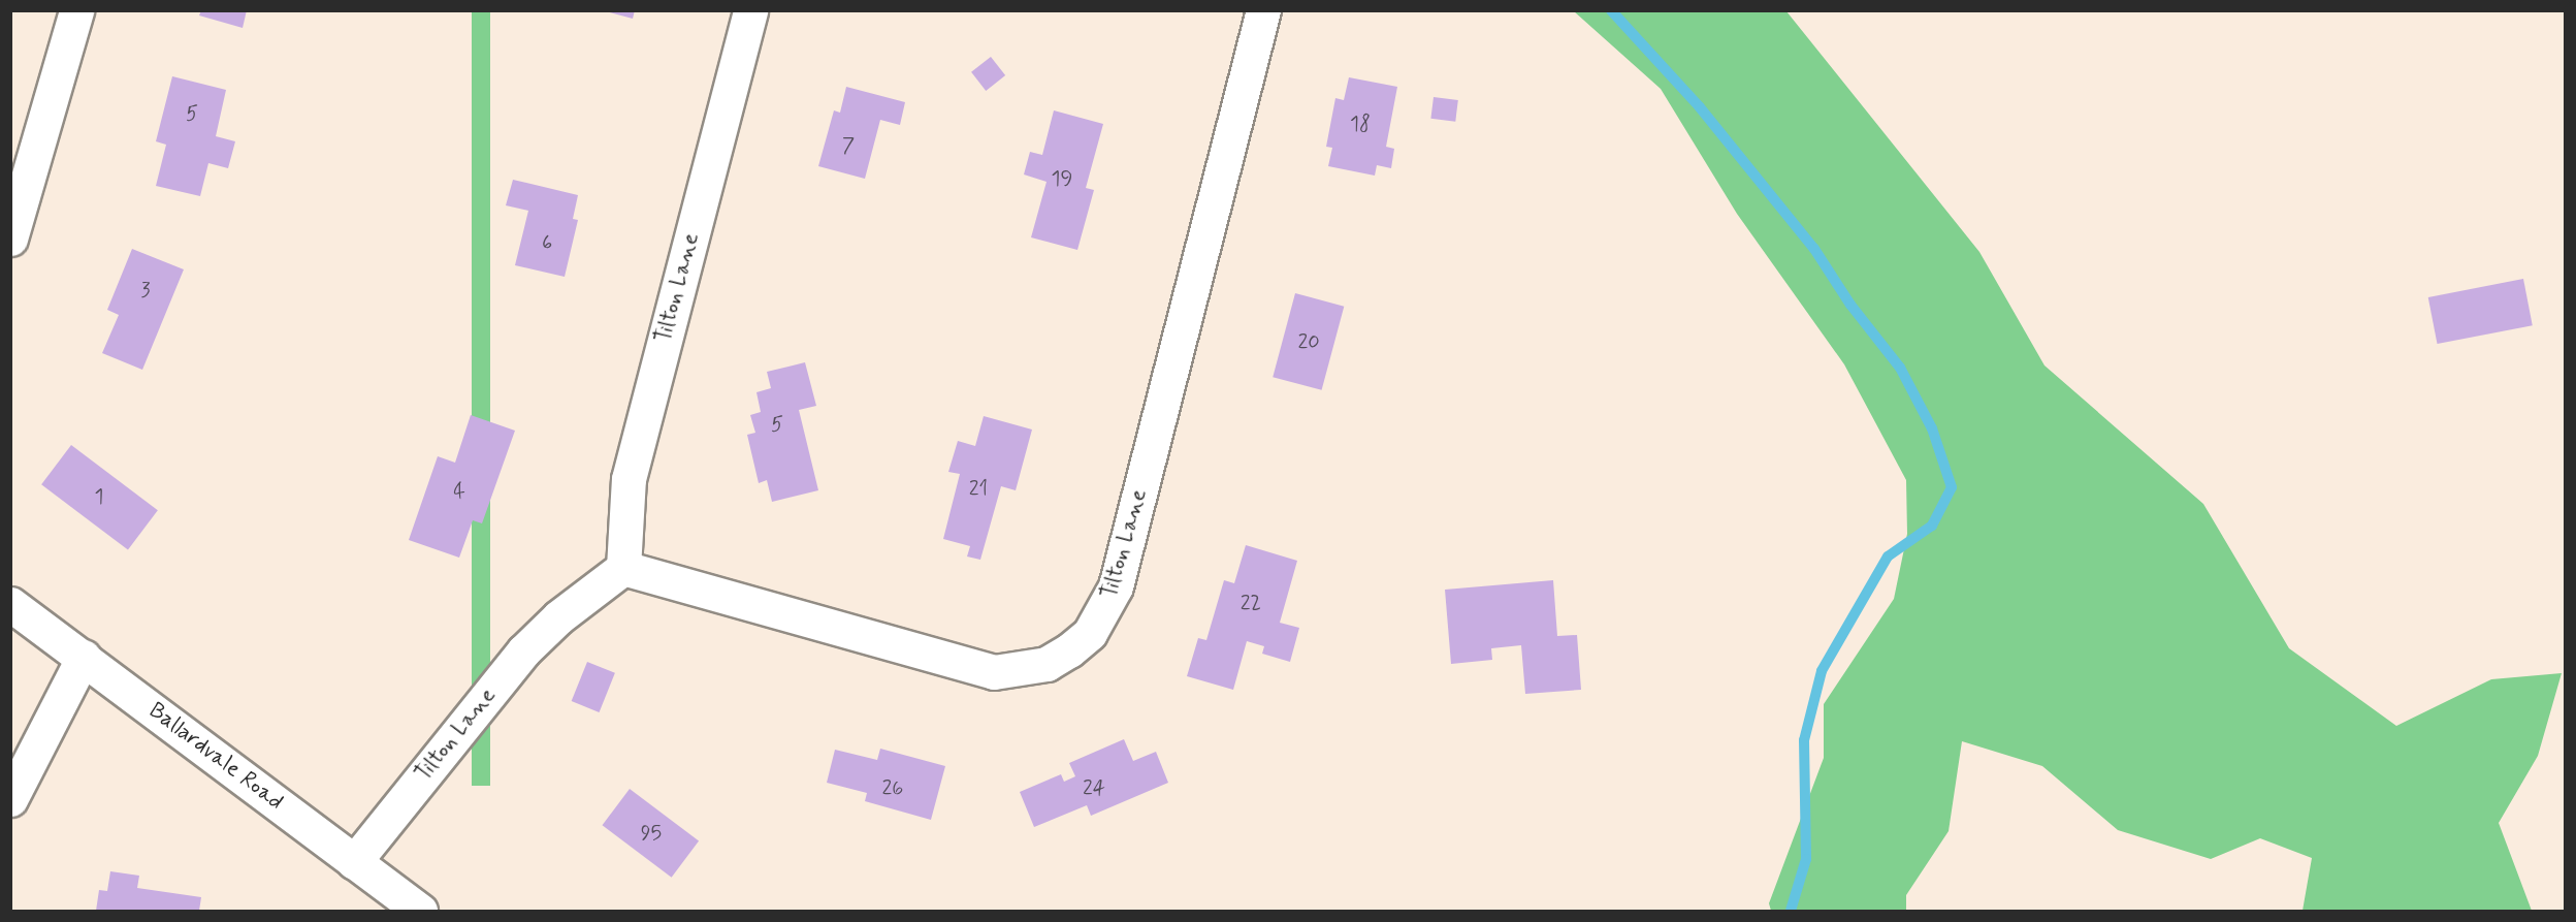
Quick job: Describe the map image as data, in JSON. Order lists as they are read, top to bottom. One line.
{"streets":{"street":["Tilton Lane","Ballardvale Road"]},"crossings":[["Tilton Lane","Ballardvale Road"]],"house_numbers":["5","18","7","19","6","3","20","5","21","4","1","22","26","24","95"]}
